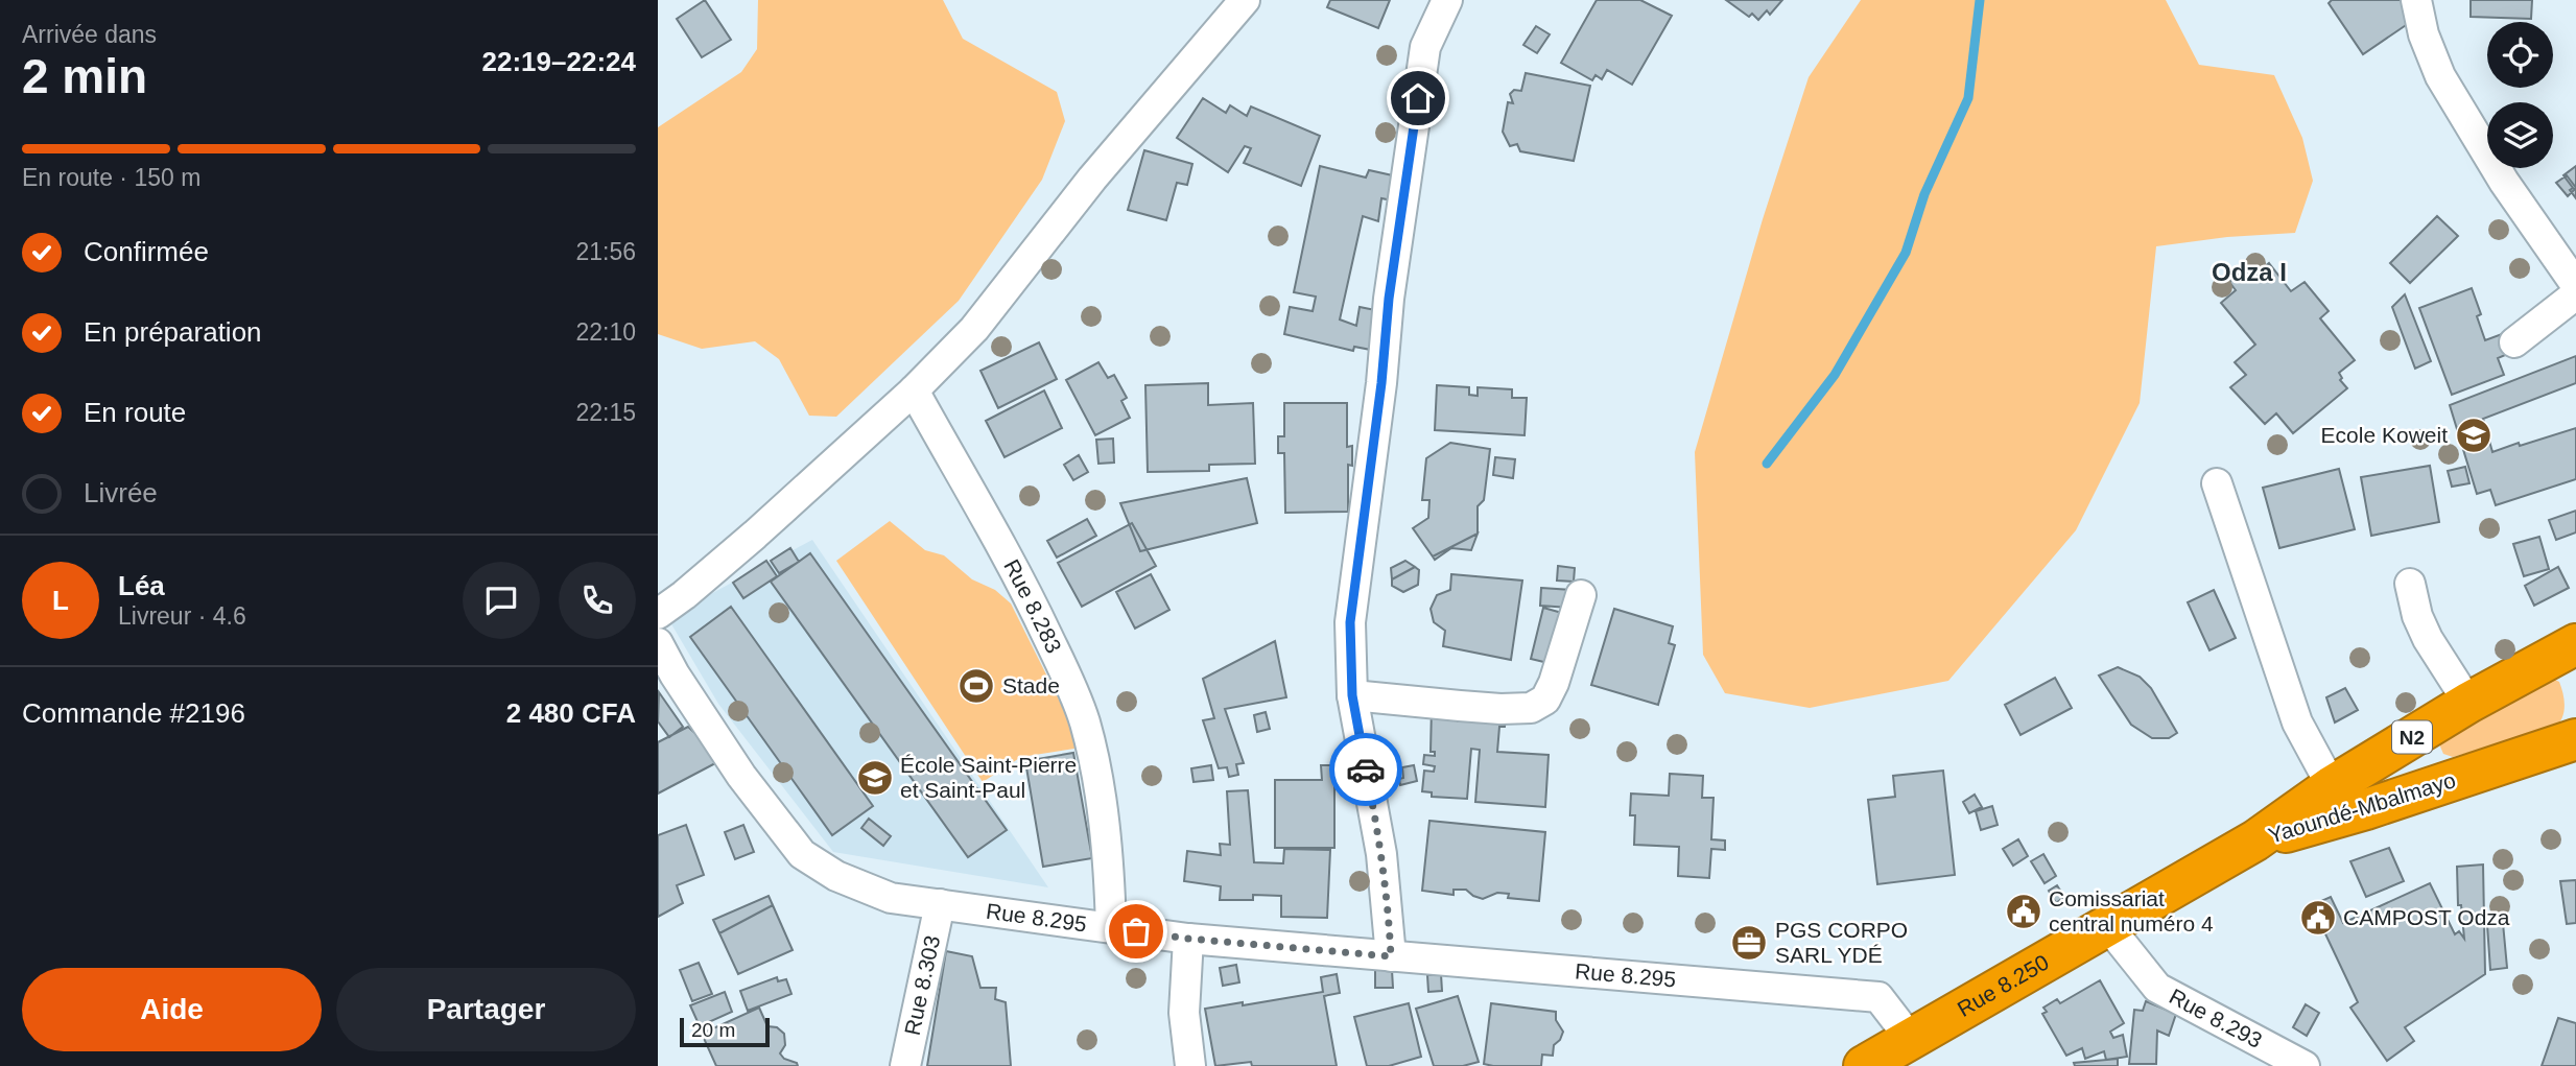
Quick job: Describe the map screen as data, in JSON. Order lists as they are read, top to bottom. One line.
{"streets":{"highway":["N2","Yaoundé-Mbalmayo","Rue 8.250"],"street":["Rue 8.283","Rue 8.295","Rue 8.303","Rue 8.293"]},"crossings":[["Rue 8.283","Rue 8.295"],["Yaoundé-Mbalmayo","Rue 8.250"],["Rue 8.295","Rue 8.303"],["Rue 8.295","Rue 8.250"],["Rue 8.250","Rue 8.293"]],"districts":["Odza I"],"places":{"school or university":["Ecole Koweit","École Saint-Pierre et Saint-Paul"],"sports":["Stade"],"public building":["Comissariat central numéro 4","CAMPOST Odza"],"office":["PGS CORPO SARL YDÉ"]},"scale_bar":"20 m","page":{"heading":["2 min","Arrivée dans","22:19–22:24"],"panel":["Léa","Livreur · 4.6","Commande #2196","2 480 CFA"],"bar":"En route · 150 m","list":[["Confirmée","21:56"],["En préparation","22:10"],["En route","22:15"],"Livrée"],"round":"L","buttons":["Aide","Partager"],"scale":"20 m"}}
